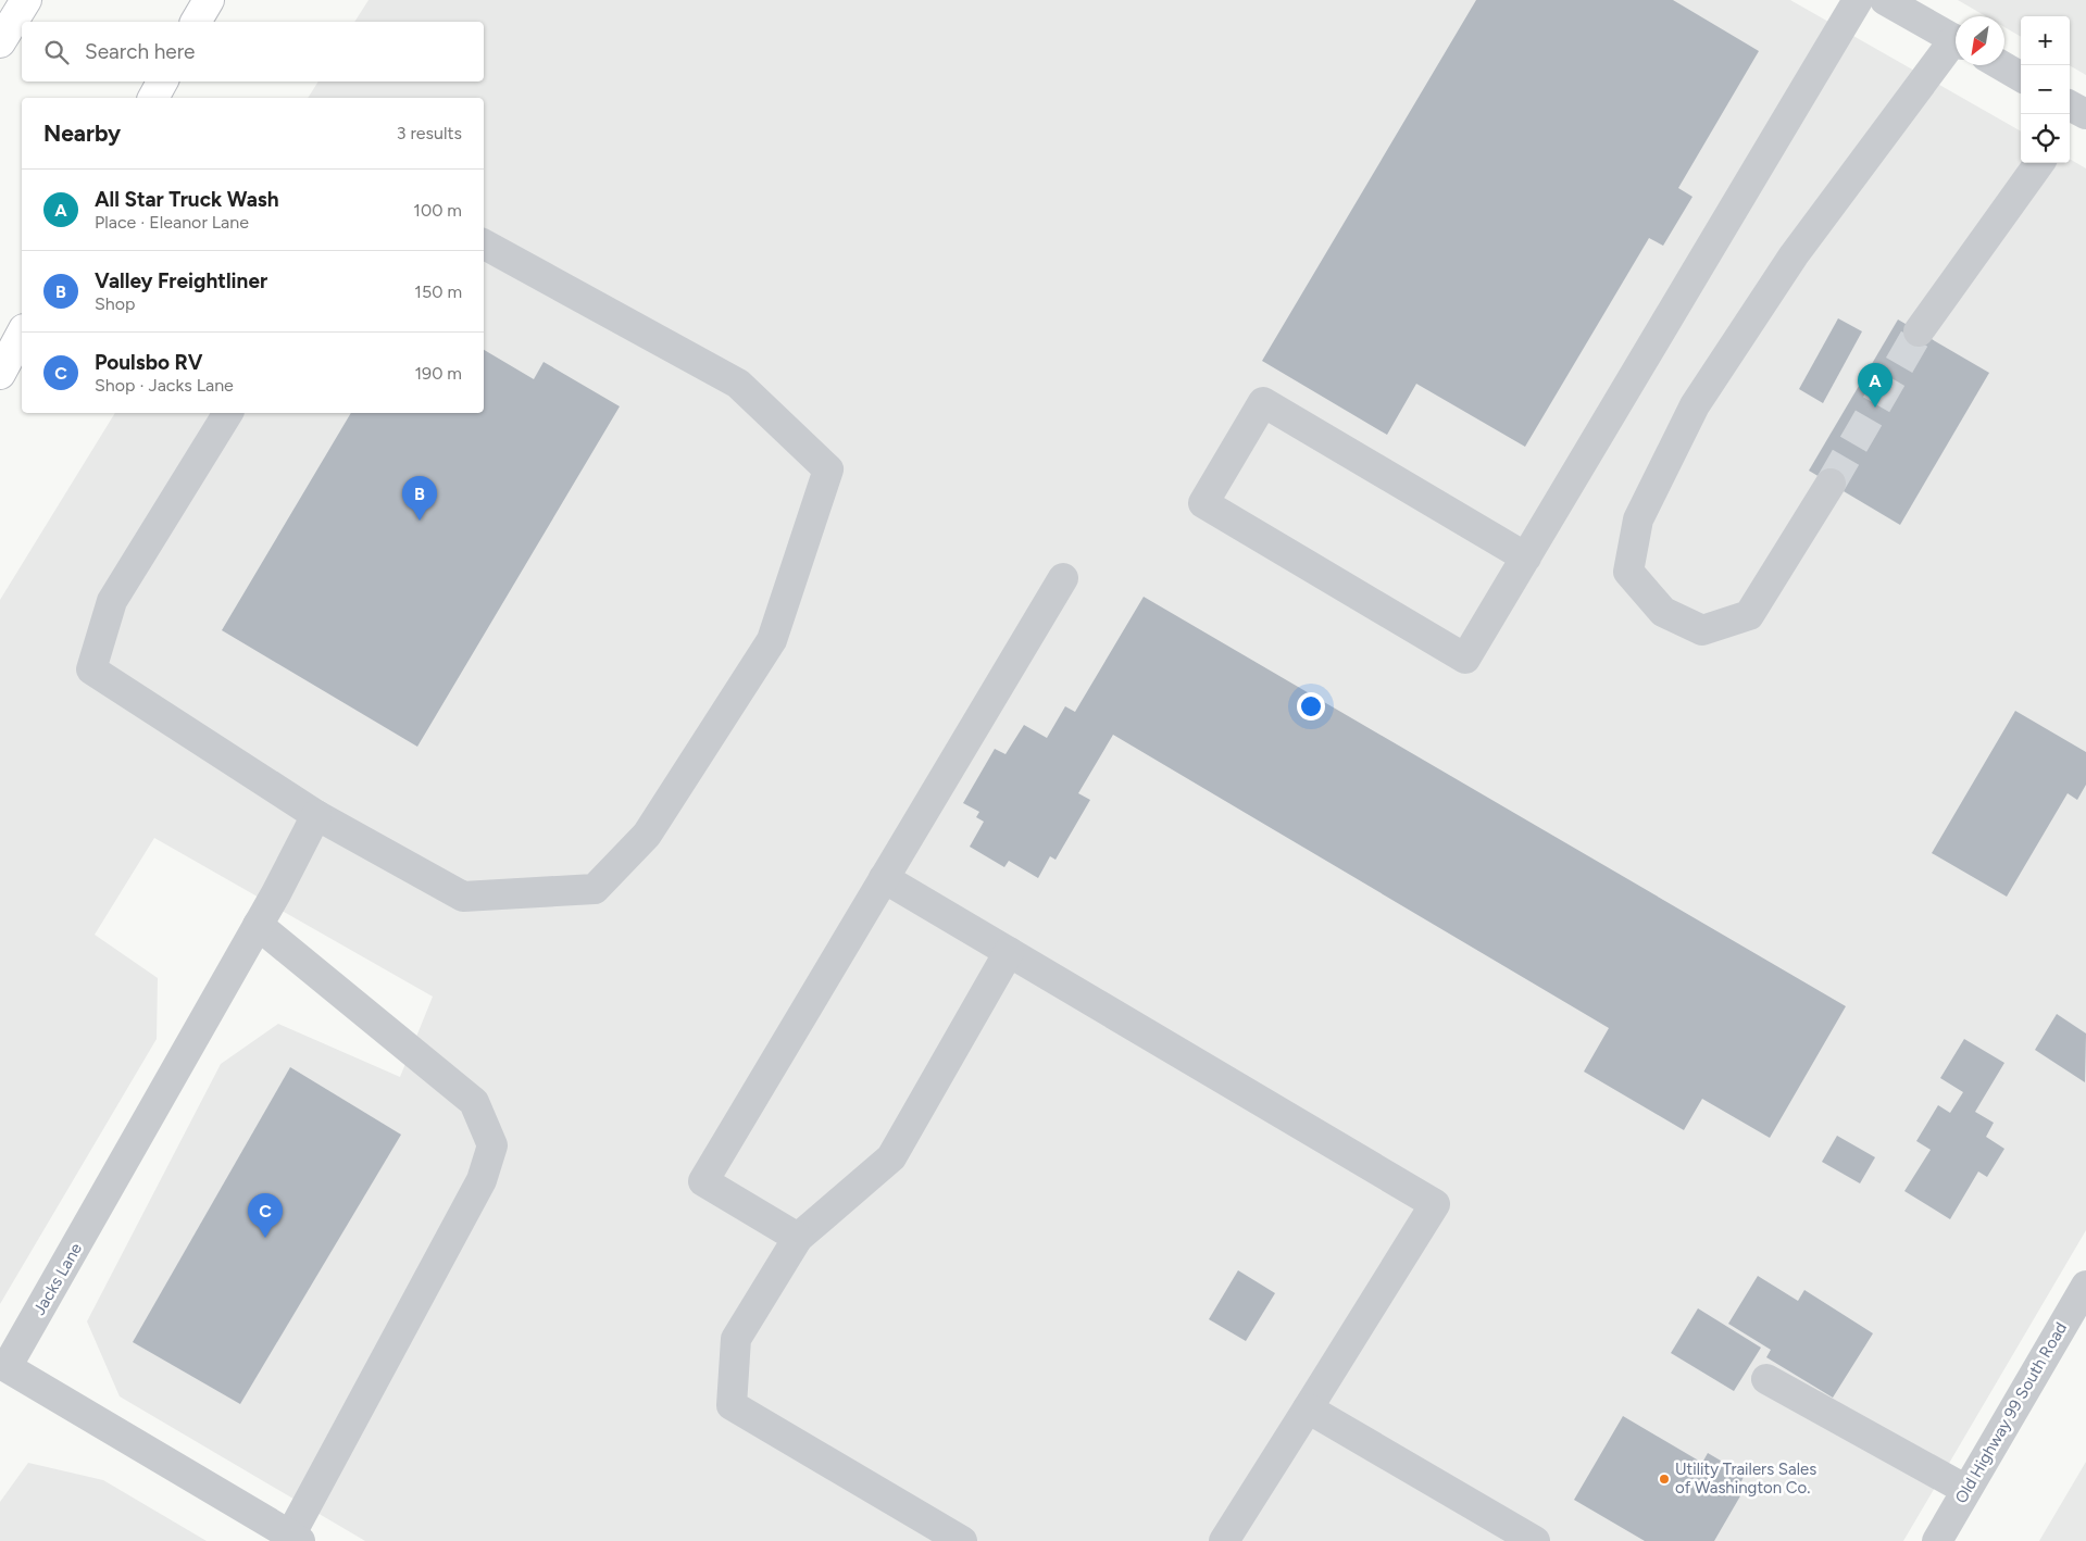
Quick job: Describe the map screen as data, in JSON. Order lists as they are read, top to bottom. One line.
{"streets":{"street":["Jacks Lane","Old Highway 99 South Road"]},"places":["Utility Trailers Sales of Washington Co."],"north":"bottom left","page":{"map_buttons":["+","−"],"search":"Search here","heading":["Nearby","3 results"],"list":[{"mark":"A","name":"All Star Truck Wash","note":"Place · Eleanor Lane","value":"100 m"},{"mark":"B","name":"Valley Freightliner","note":"Shop","value":"150 m"},{"mark":"C","name":"Poulsbo RV","note":"Shop · Jacks Lane","value":"190 m"}],"pins":["A","B","C"]}}
